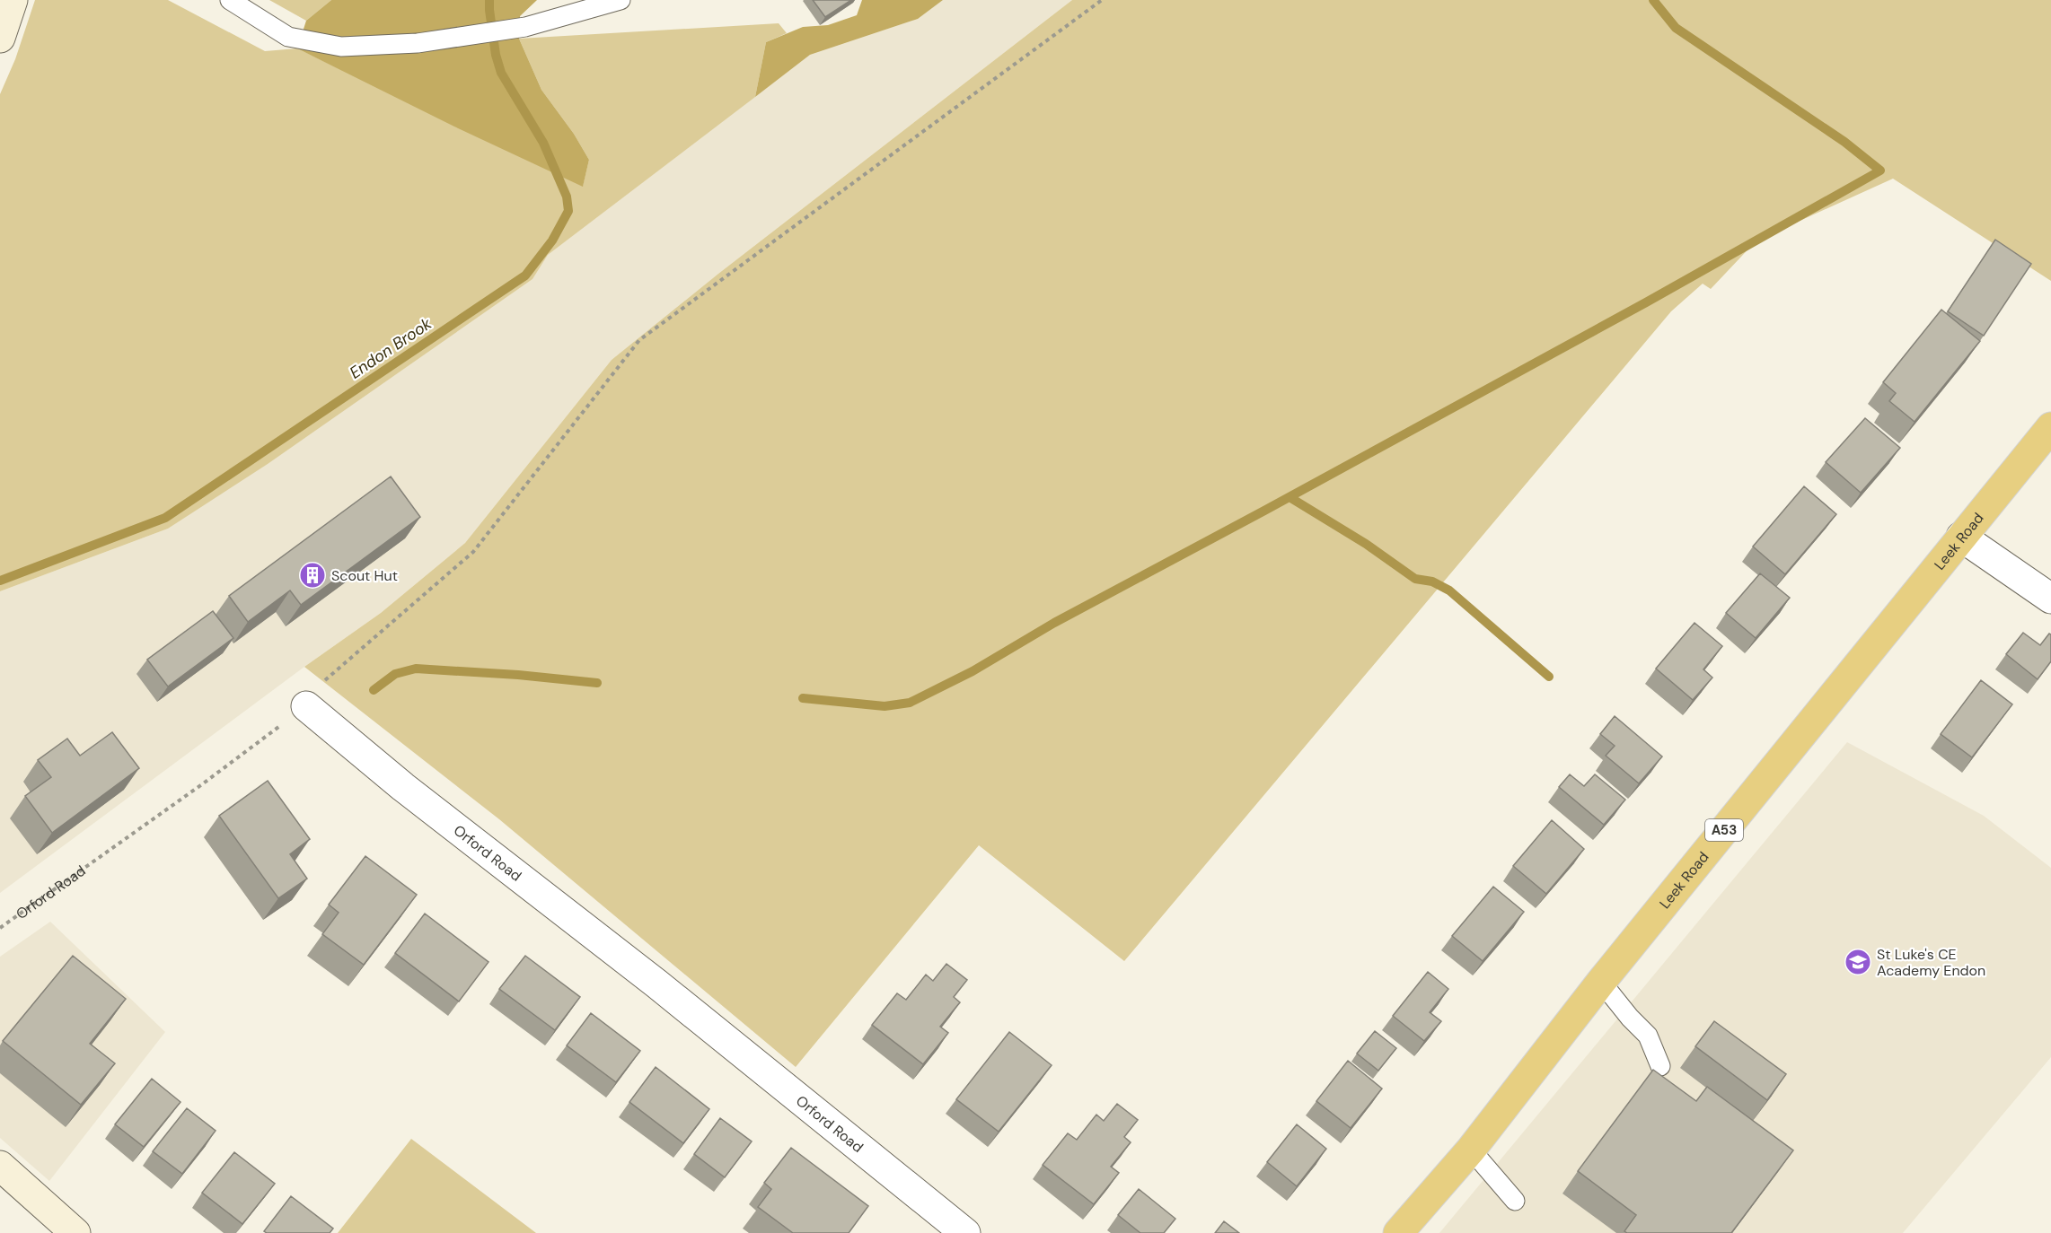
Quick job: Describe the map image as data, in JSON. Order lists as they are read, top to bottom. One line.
{"streets":{"highway":["Leek Road","A53"],"street":["Orford Road"]},"water":["Endon Brook"],"places":{"building":["Scout Hut"],"school or university":["St Luke's CE Academy Endon"]}}
